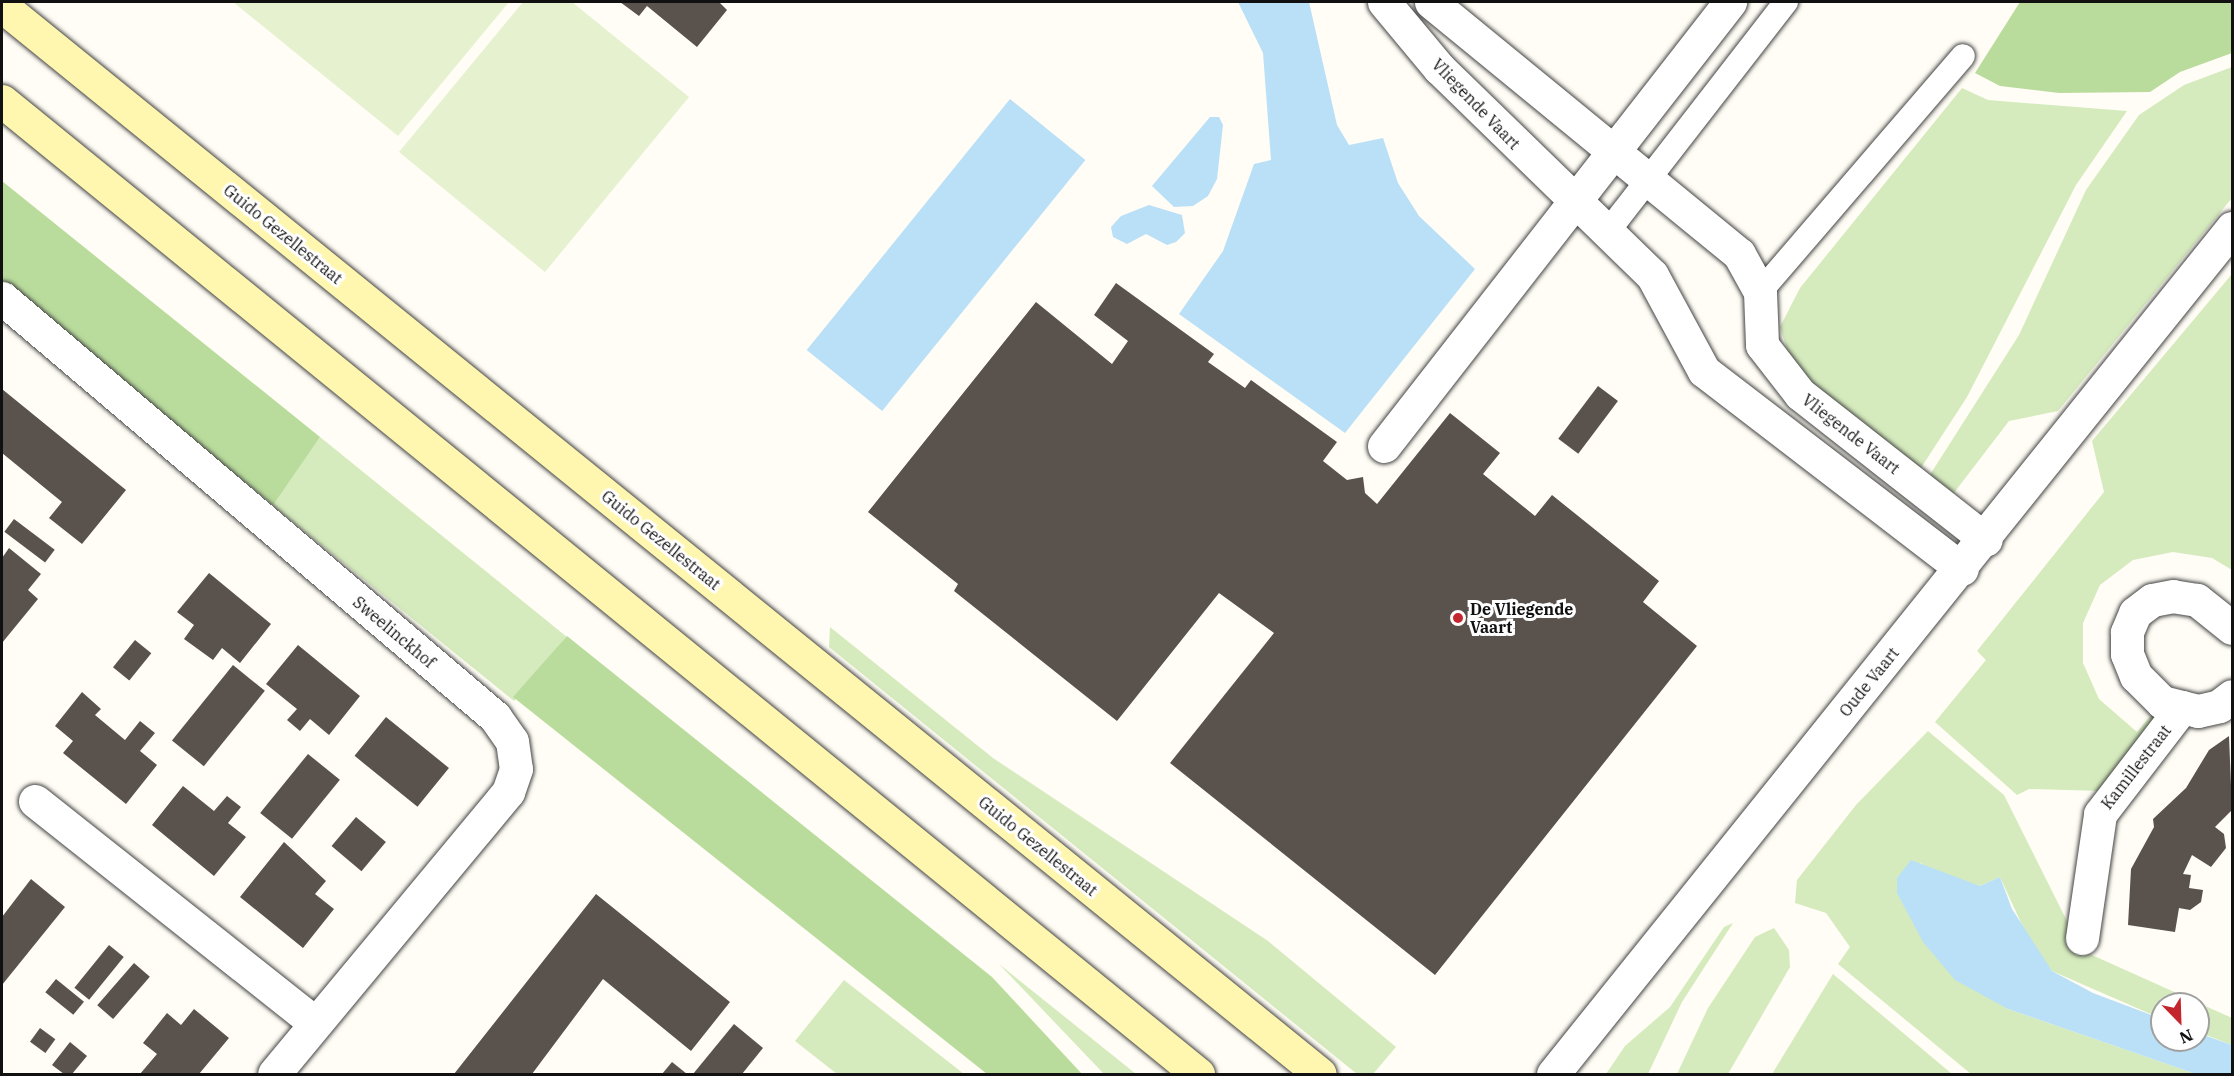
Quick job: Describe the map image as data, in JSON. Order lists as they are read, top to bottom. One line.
{"streets":{"main road":["Guido Gezellestraat"],"street":["Vliegende Vaart","Sweelinckhof","Oude Vaart","Kamillestraat"]},"crossings":[["Vliegende Vaart","Oude Vaart"]],"places":["De Vliegende Vaart"],"north":"bottom right"}
